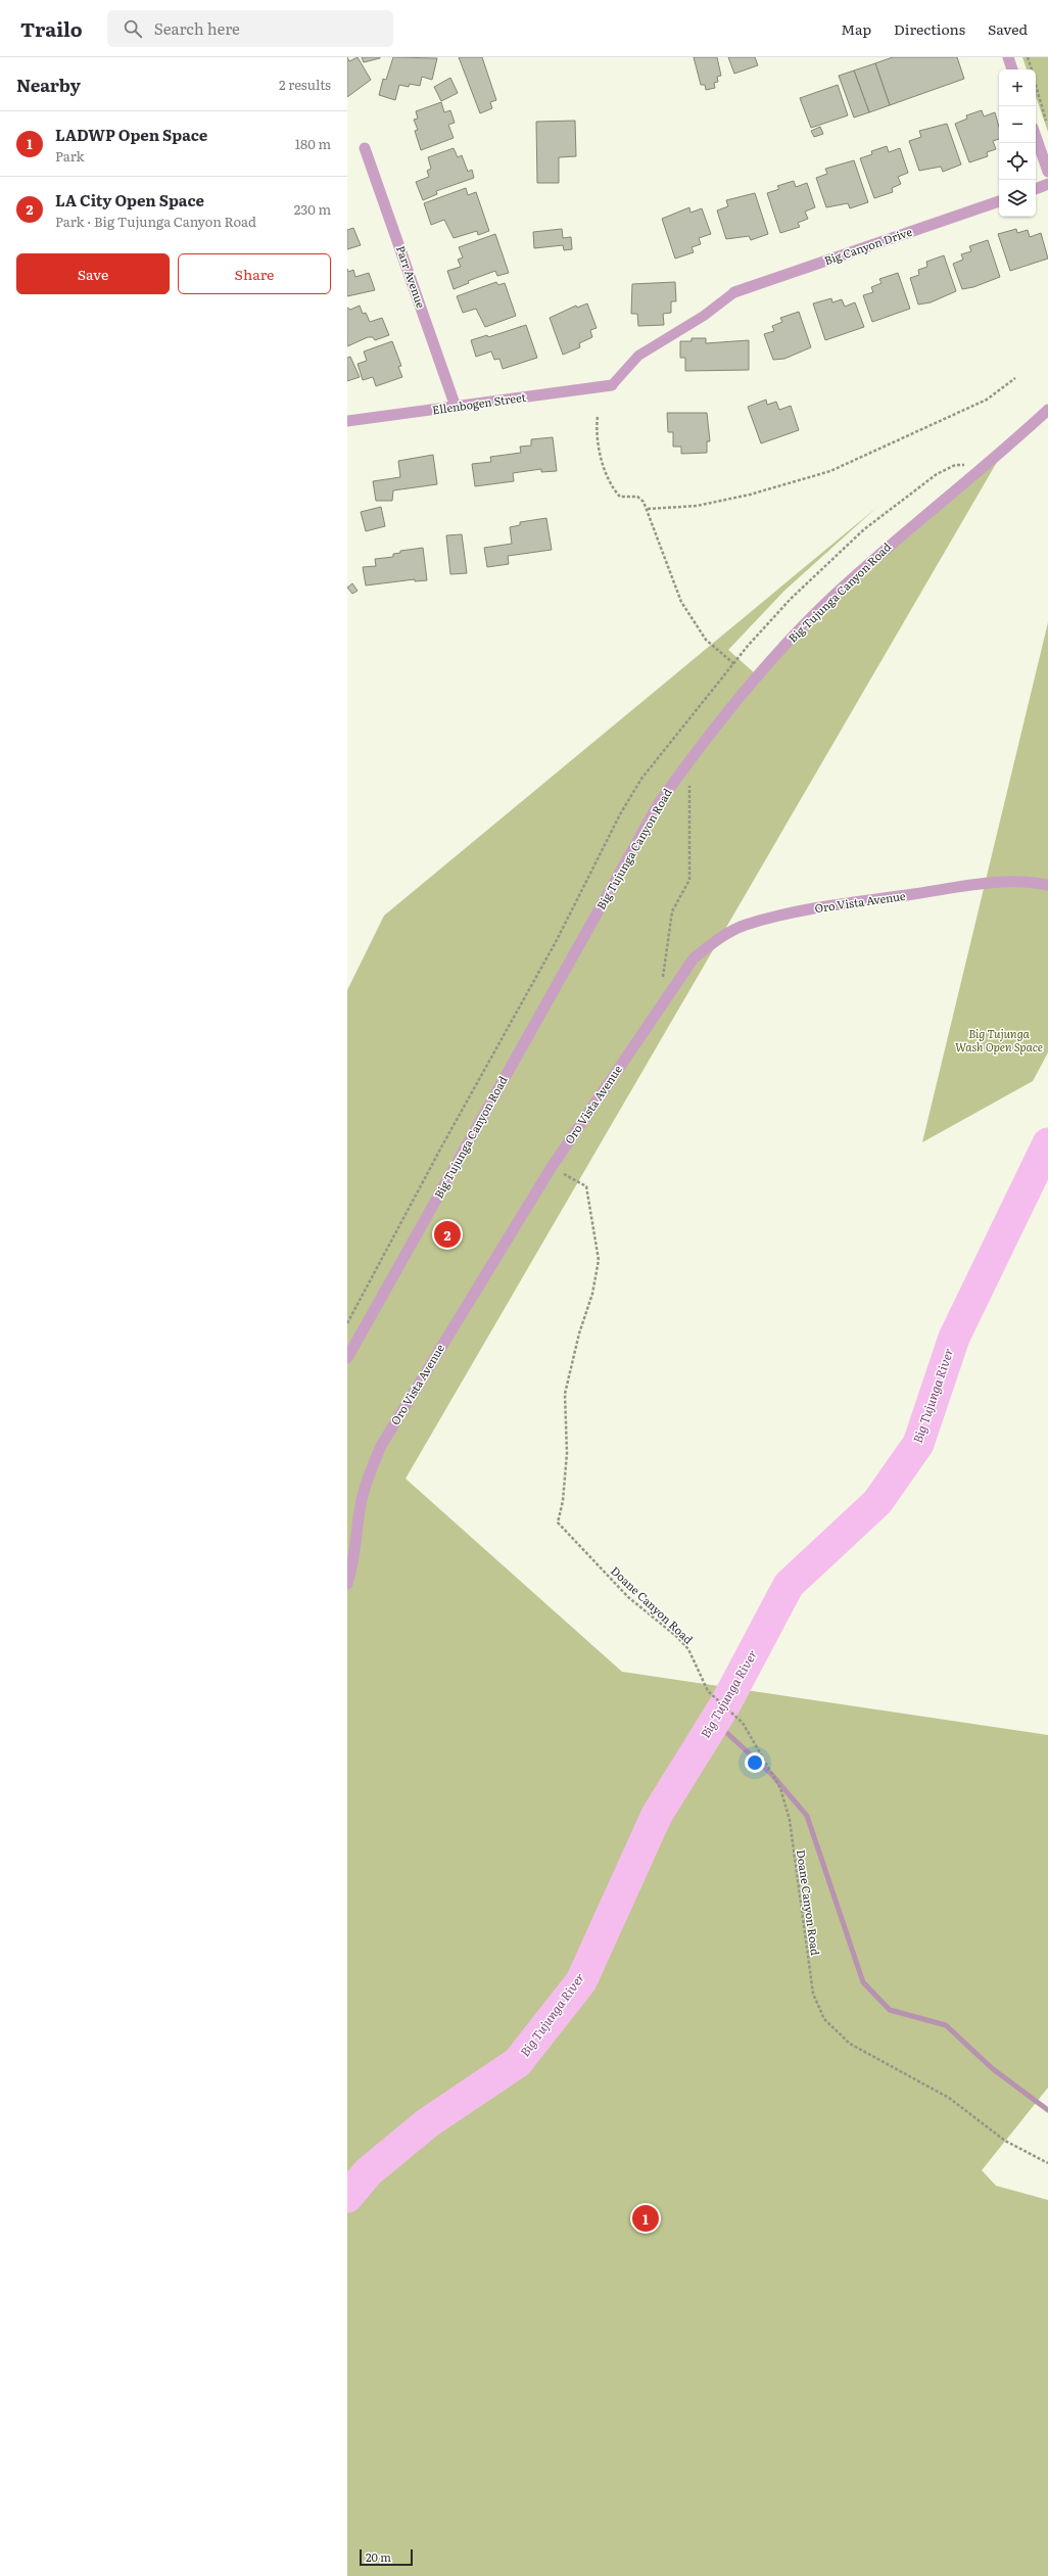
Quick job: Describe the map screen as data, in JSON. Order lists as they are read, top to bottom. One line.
{"streets":{"street":["Big Canyon Drive","Parr Avenue","Ellenbogen Street","Big Tujunga Canyon Road","Oro Vista Avenue"],"path":["Doane Canyon Road"]},"crossings":[["Parr Avenue","Ellenbogen Street"],["Oro Vista Avenue","Doane Canyon Road"]],"water":["Big Tujunga River"],"parks":["Big Tujunga Wash Open Space"],"scale_bar":"20 m","page":{"header":"Trailo","search":"Search here","nav":["Map","Directions","Saved"],"heading":["Nearby","2 results"],"map_buttons":["+","−"],"list":[{"mark":"1","name":"LADWP Open Space","note":"Park","value":"180 m"},{"mark":"2","name":"LA City Open Space","note":"Park · Big Tujunga Canyon Road","value":"230 m"}],"buttons":["Save","Share"],"pins":["2","1"],"scale":"20 m"}}
